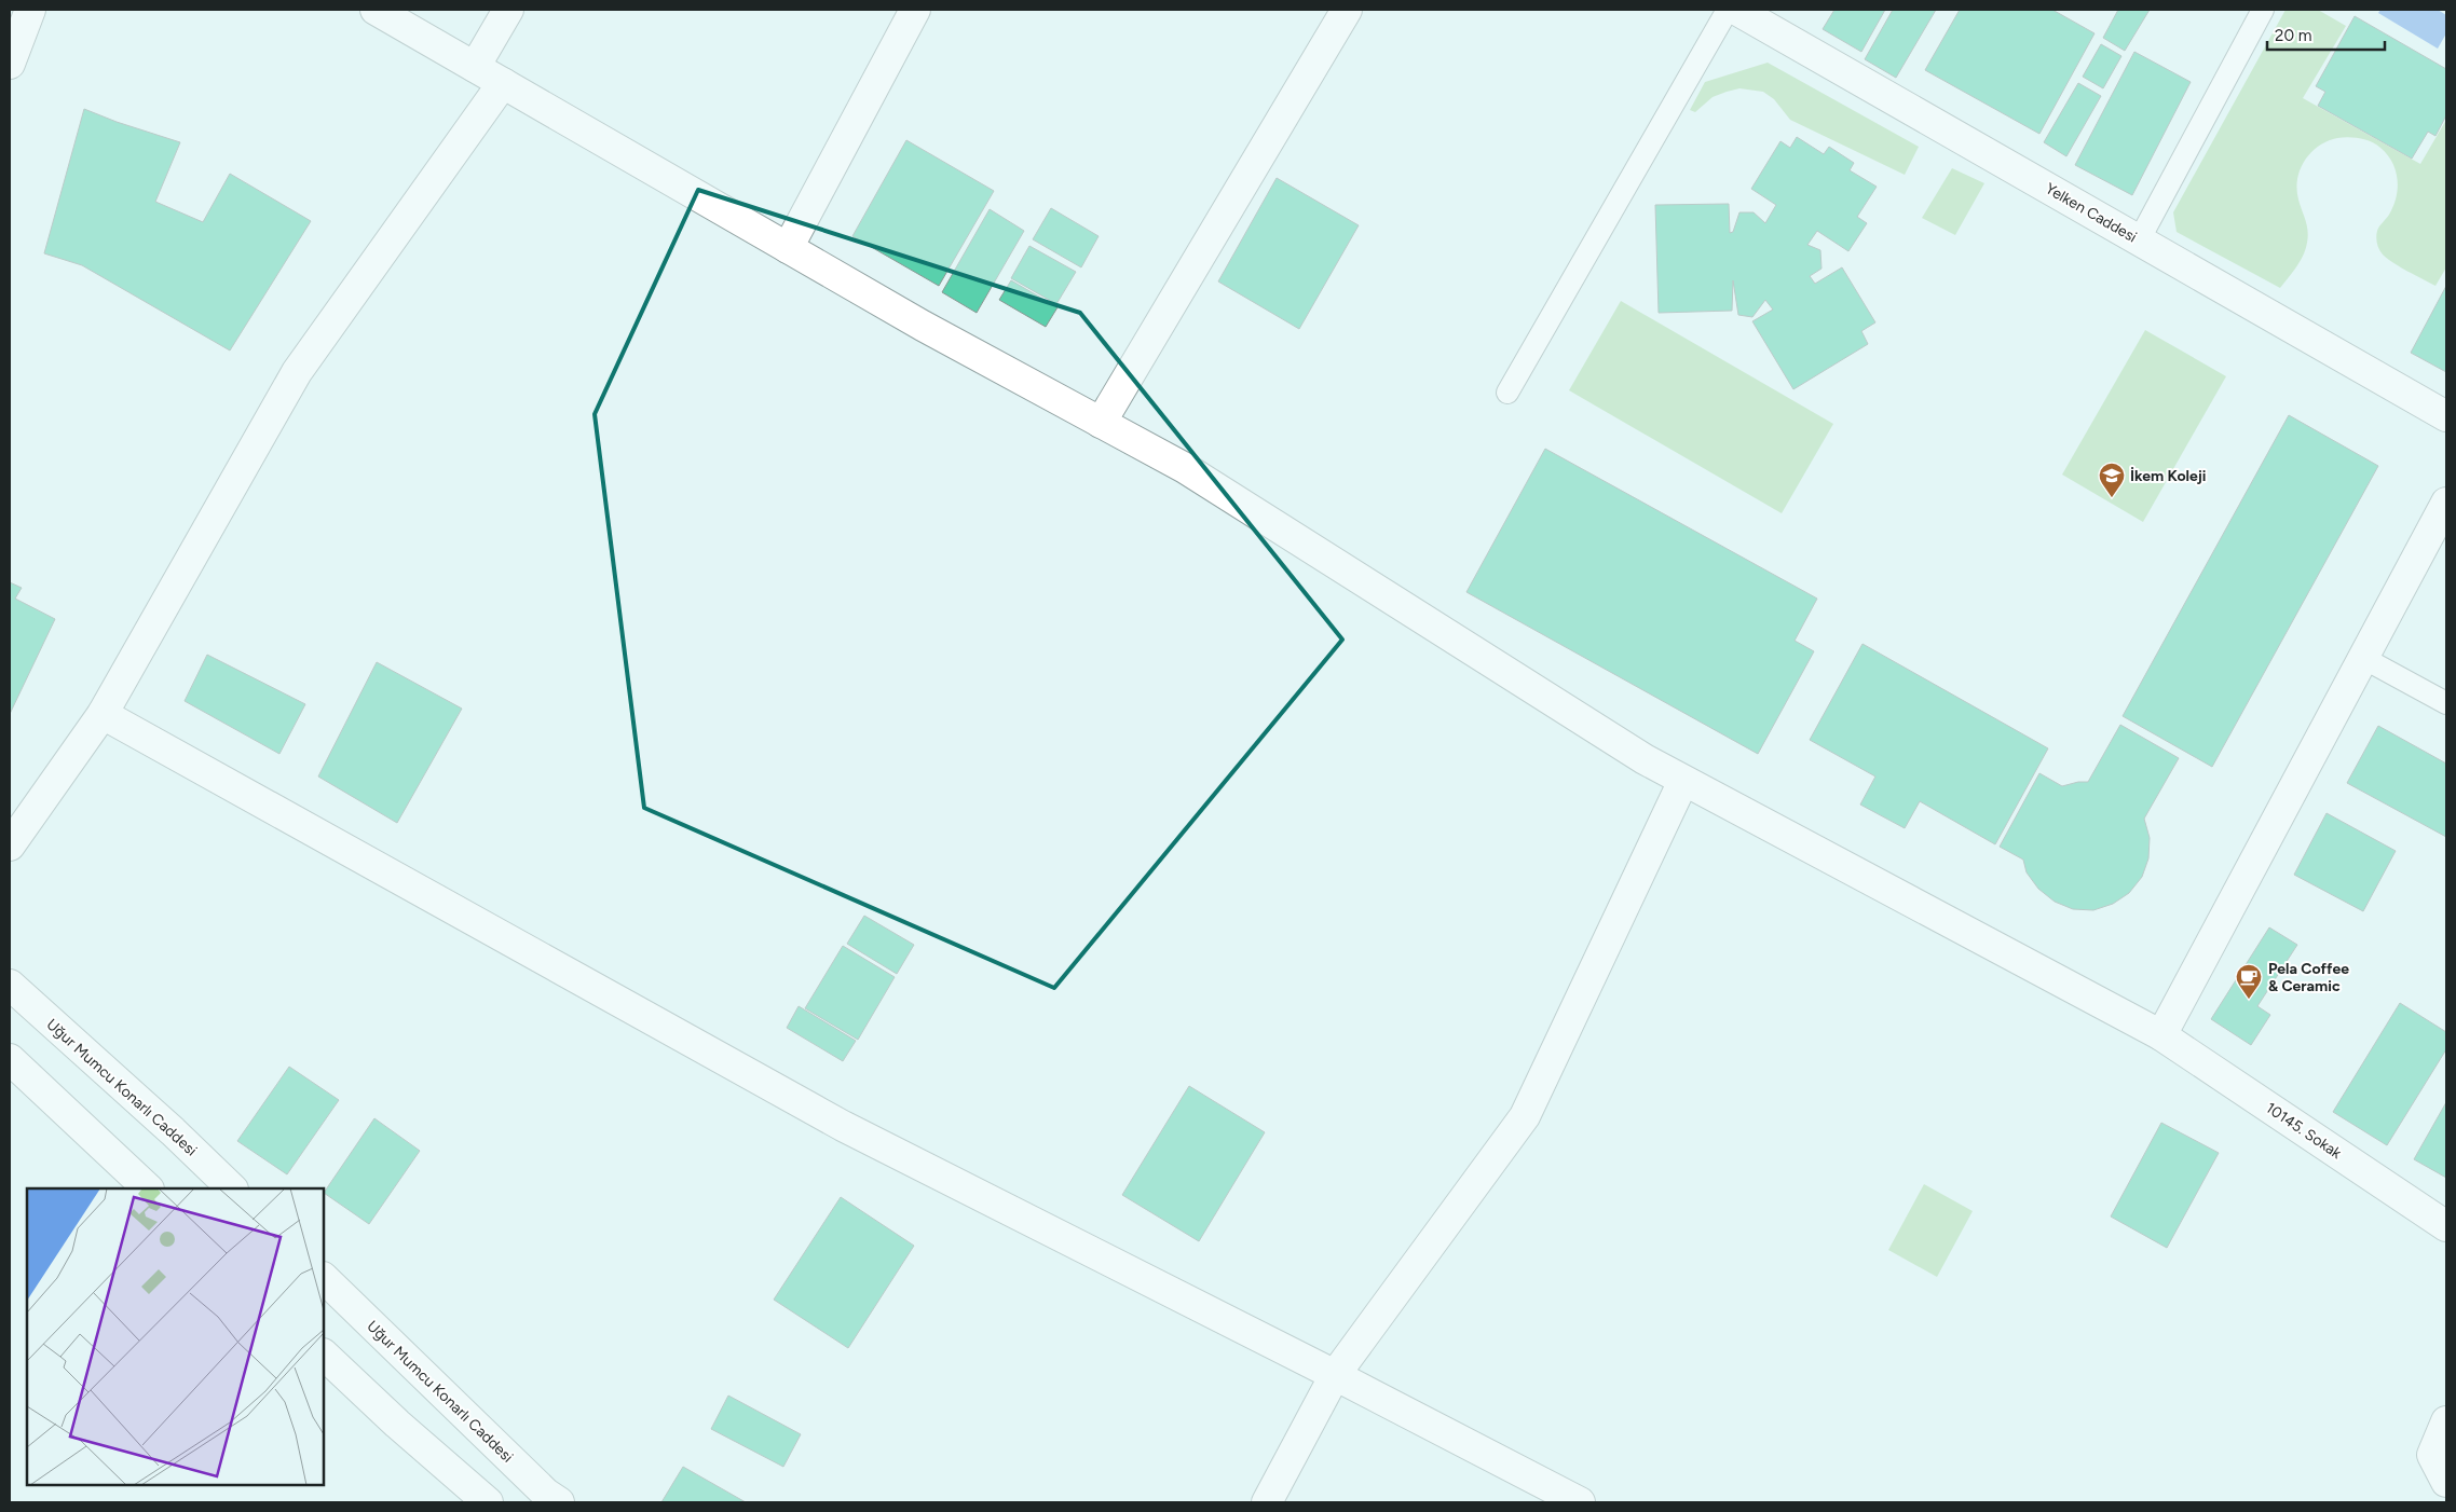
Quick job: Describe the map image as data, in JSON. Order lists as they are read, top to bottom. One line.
{"streets":{"street":["Yelken Caddesi","Uğur Mumcu Konarlı Caddesi","10145. Sokak"]},"places":{"school or university":["İkem Koleji"],"cafe":["Pela Coffee & Ceramic"]},"scale_bar":"20 m"}
